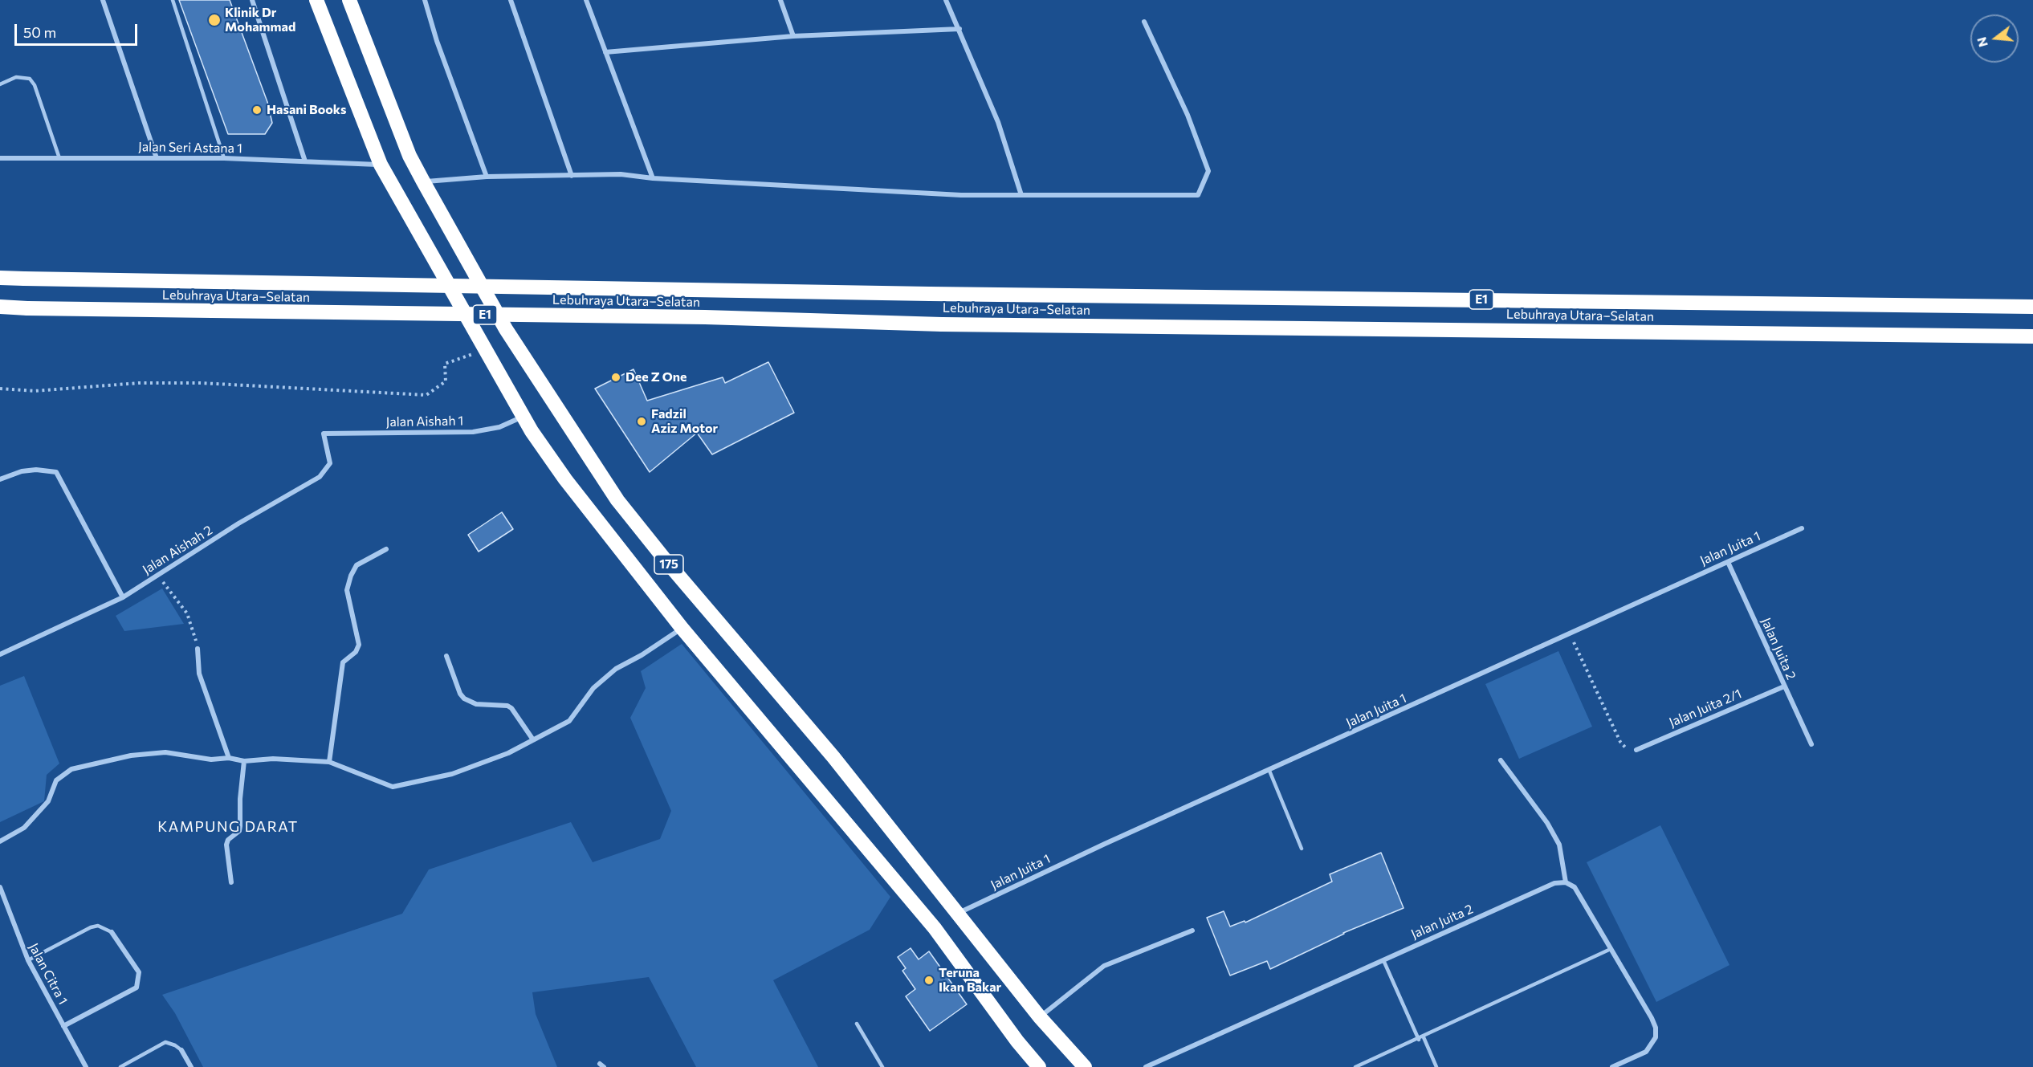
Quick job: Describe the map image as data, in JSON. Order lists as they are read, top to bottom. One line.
{"streets":{"highway":["Lebuhraya Utara–Selatan","E1","175"],"street":["Jalan Seri Astana 1","Jalan Aishah 1","Jalan Juita 1","Jalan Aishah 2","Jalan Juita 2","Jalan Juita 2/1","Jalan Citra 1"]},"crossings":[["Jalan Seri Astana 1","175"],["Jalan Aishah 1","Jalan Aishah 2"],["Jalan Aishah 1","175"],["Jalan Juita 1","175"],["Jalan Juita 1","Jalan Juita 2"],["Jalan Juita 2","Jalan Juita 2/1"]],"districts":["KAMPUNG DARAT"],"places":["Klinik Dr Mohammad","Hasani Books","Dee Z One","Fadzil Aziz Motor","Teruna Ikan Bakar"],"scale_bar":"50 m","north":"left"}
